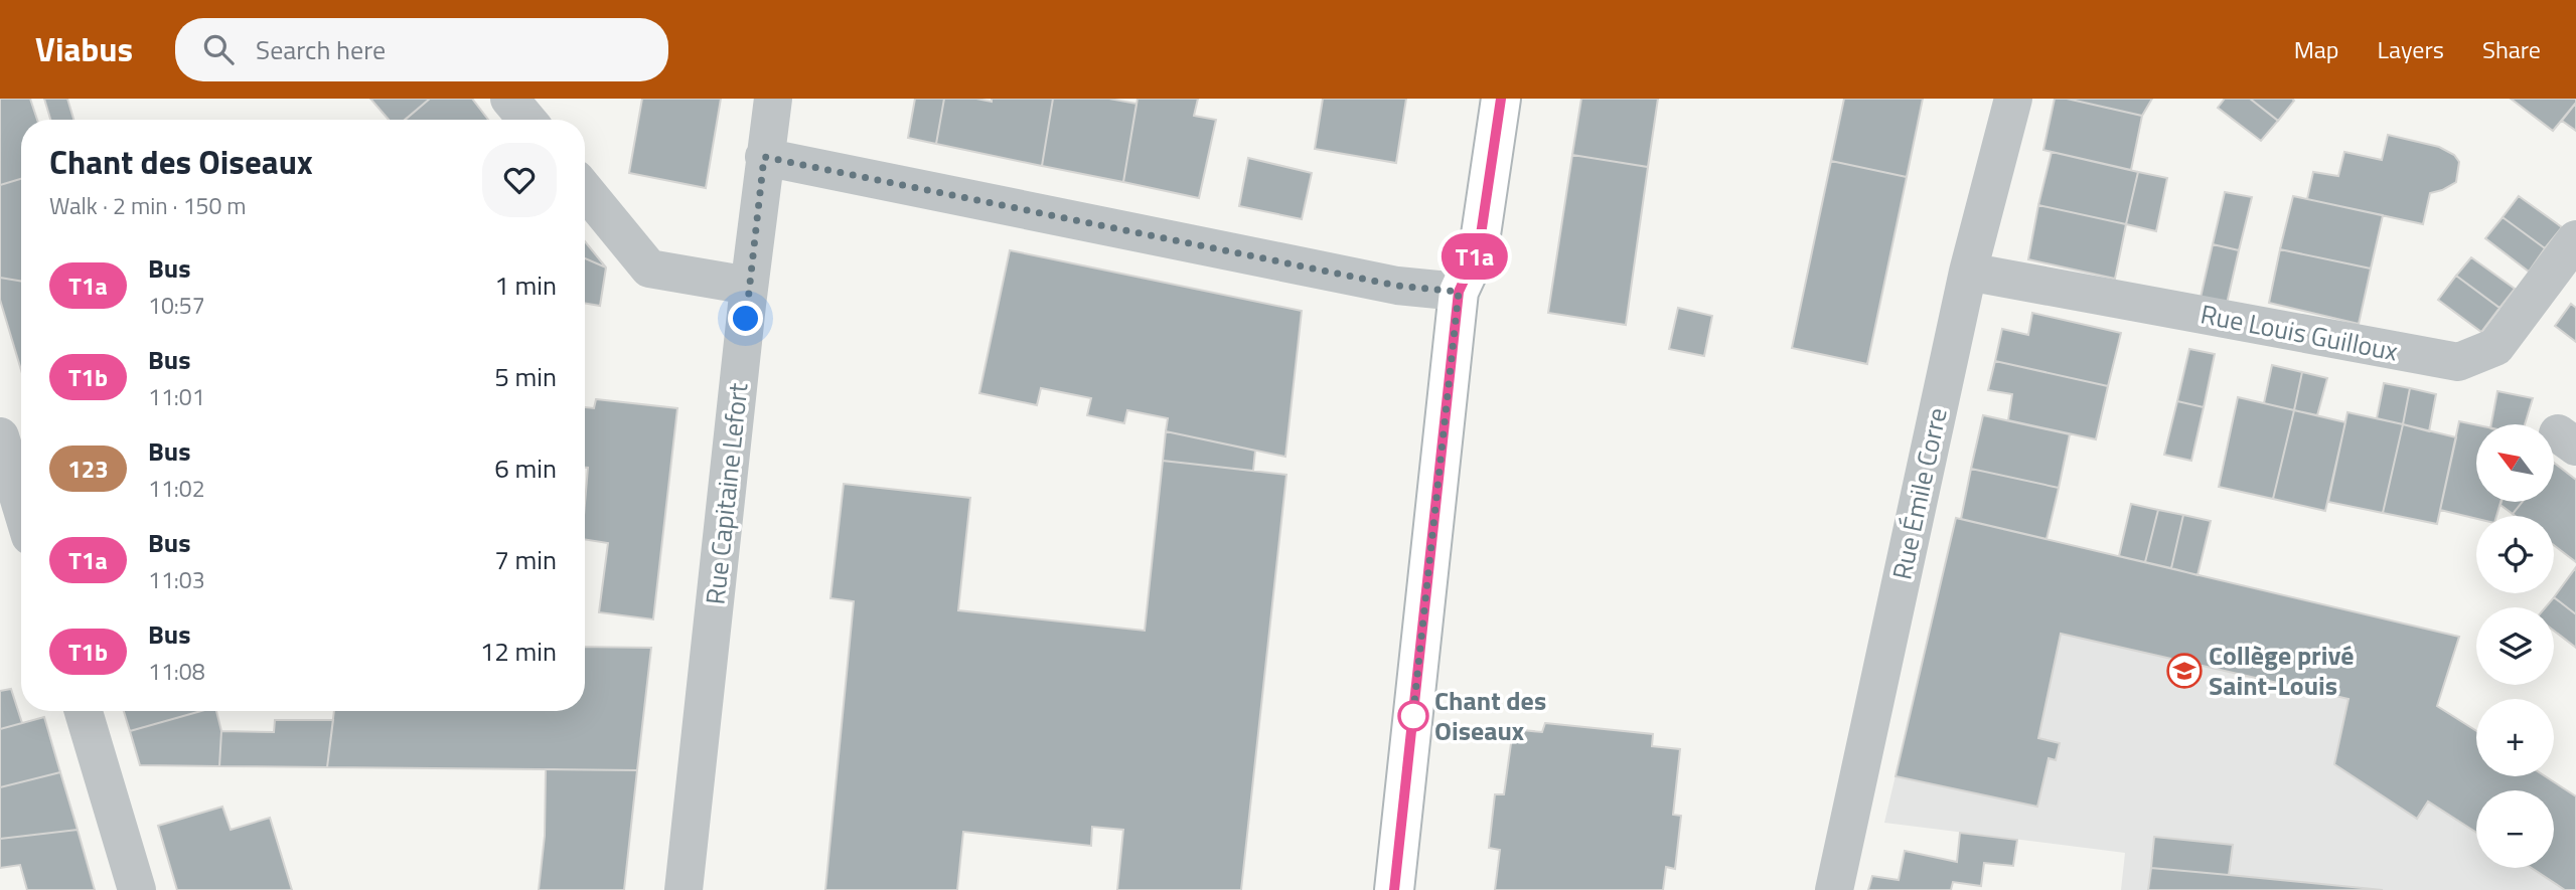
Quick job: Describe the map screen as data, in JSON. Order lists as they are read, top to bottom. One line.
{"streets":{"street":["Rue Louis Guilloux","Rue Capitaine Lefort","Rue Émile Corre"]},"crossings":[["Rue Louis Guilloux","Rue Émile Corre"]],"places":{"school or university":["Collège privé Saint-Louis"],"other":["Chant des Oiseaux"]},"lines":["bus line T1a"],"north":"top left","page":{"header":"Viabus","search":"Search here","nav":["Map","Layers","Share"],"on_map":"T1a","heading":["Chant des Oiseaux","Walk · 2 min · 150 m"],"list":[{"mark":"T1a","name":"Bus","note":"10:57","value":"1 min"},{"mark":"T1b","name":"Bus","note":"11:01","value":"5 min"},{"mark":"123","name":"Bus","note":"11:02","value":"6 min"},{"mark":"T1a","name":"Bus","note":"11:03","value":"7 min"},{"mark":"T1b","name":"Bus","note":"11:08","value":"12 min"}],"map_buttons":["+","−"]}}
